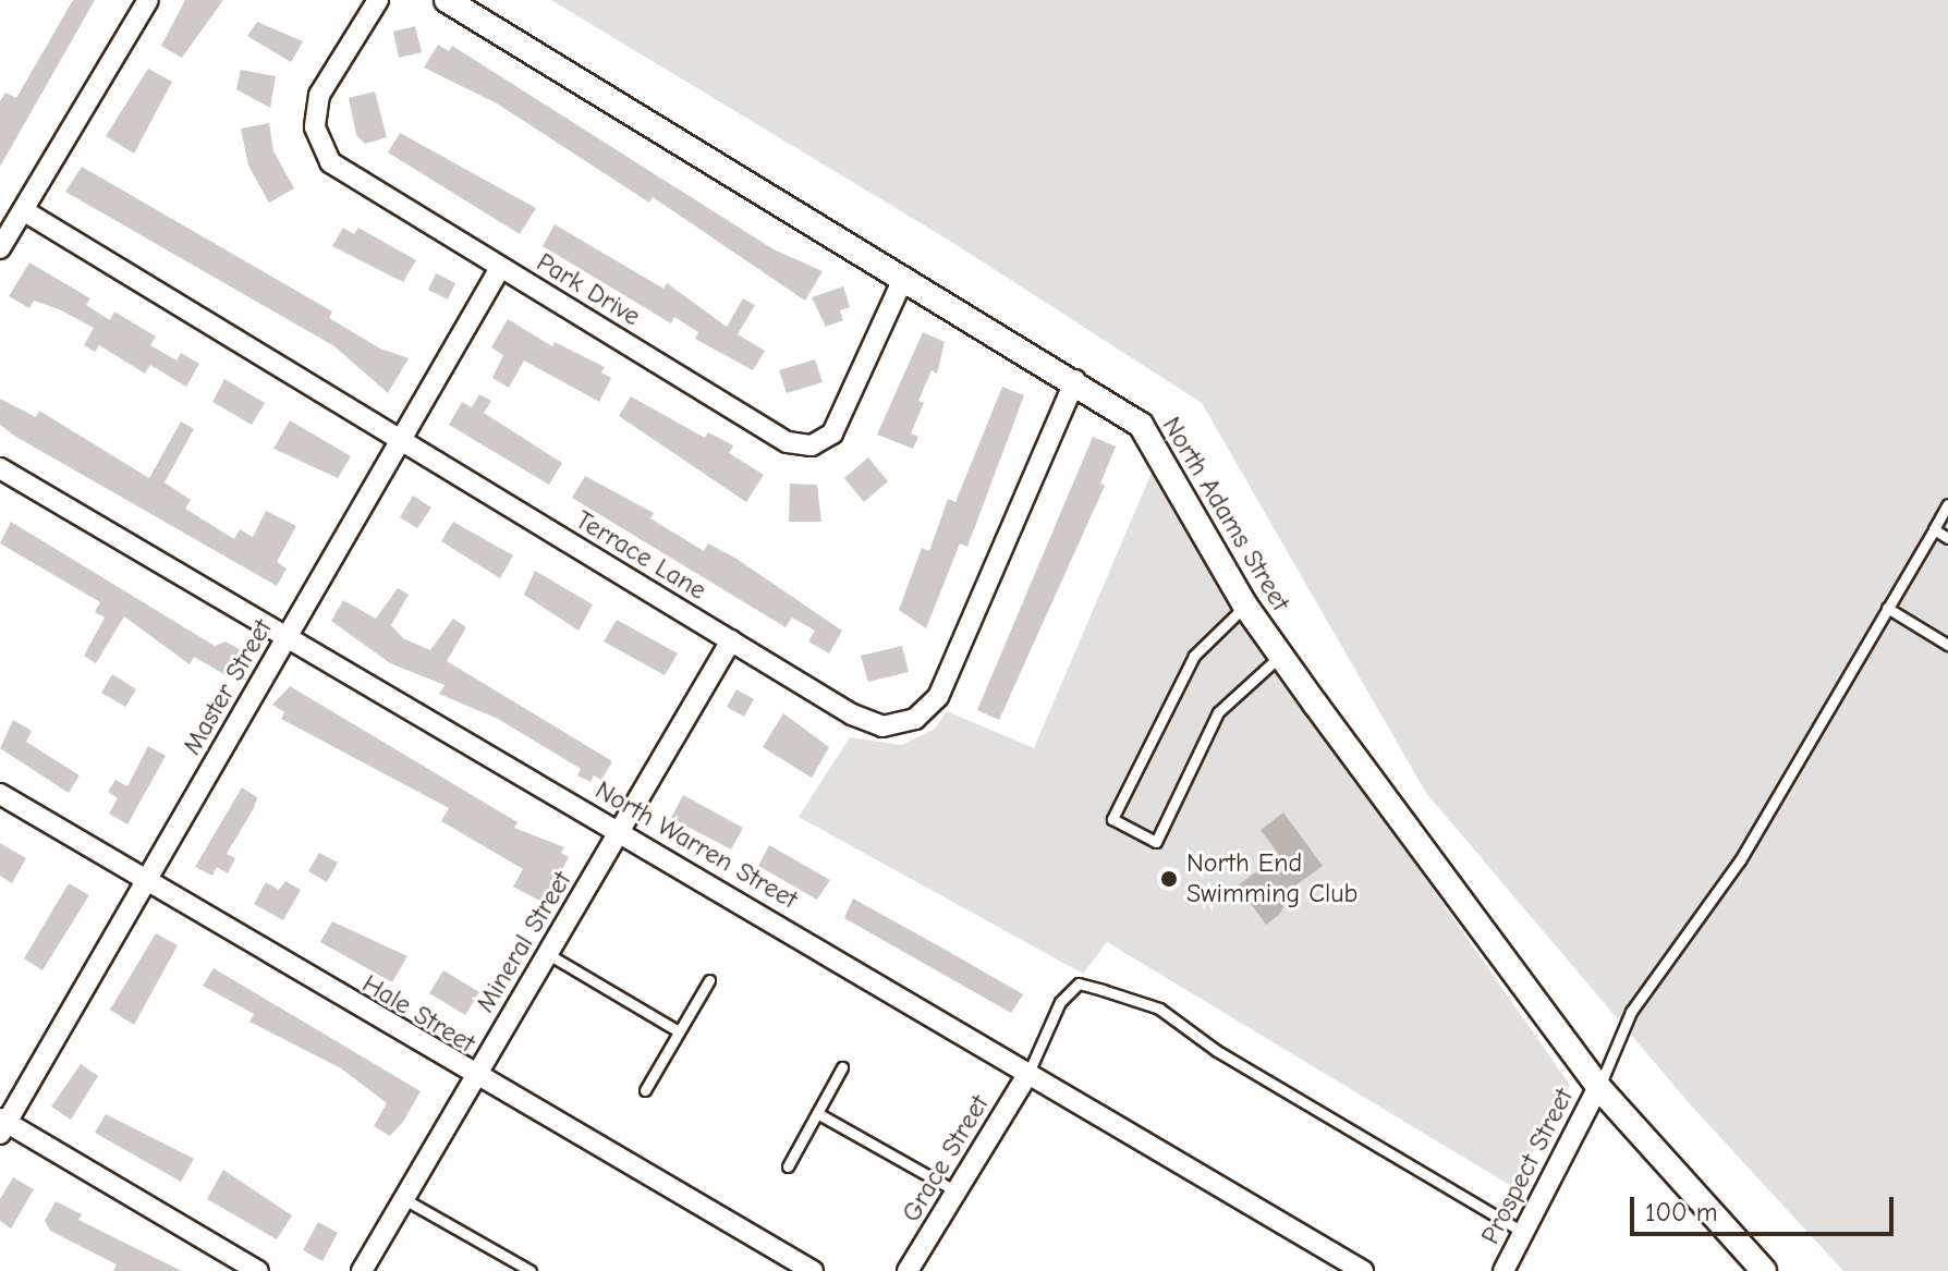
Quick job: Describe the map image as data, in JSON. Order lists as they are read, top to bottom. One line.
{"streets":{"street":["Park Drive","North Adams Street","Terrace Lane","Master Street","North Warren Street","Mineral Street","Hale Street","Grace Street","Prospect Street"]},"crossings":[["Park Drive","North Adams Street"],["Park Drive","Master Street"],["North Adams Street","Terrace Lane"],["North Adams Street","Prospect Street"],["Terrace Lane","Master Street"],["Terrace Lane","Mineral Street"],["Master Street","North Warren Street"],["Master Street","Hale Street"],["North Warren Street","Mineral Street"],["North Warren Street","Grace Street"],["Mineral Street","Hale Street"]],"places":["North End Swimming Club"],"scale_bar":"100 m"}
